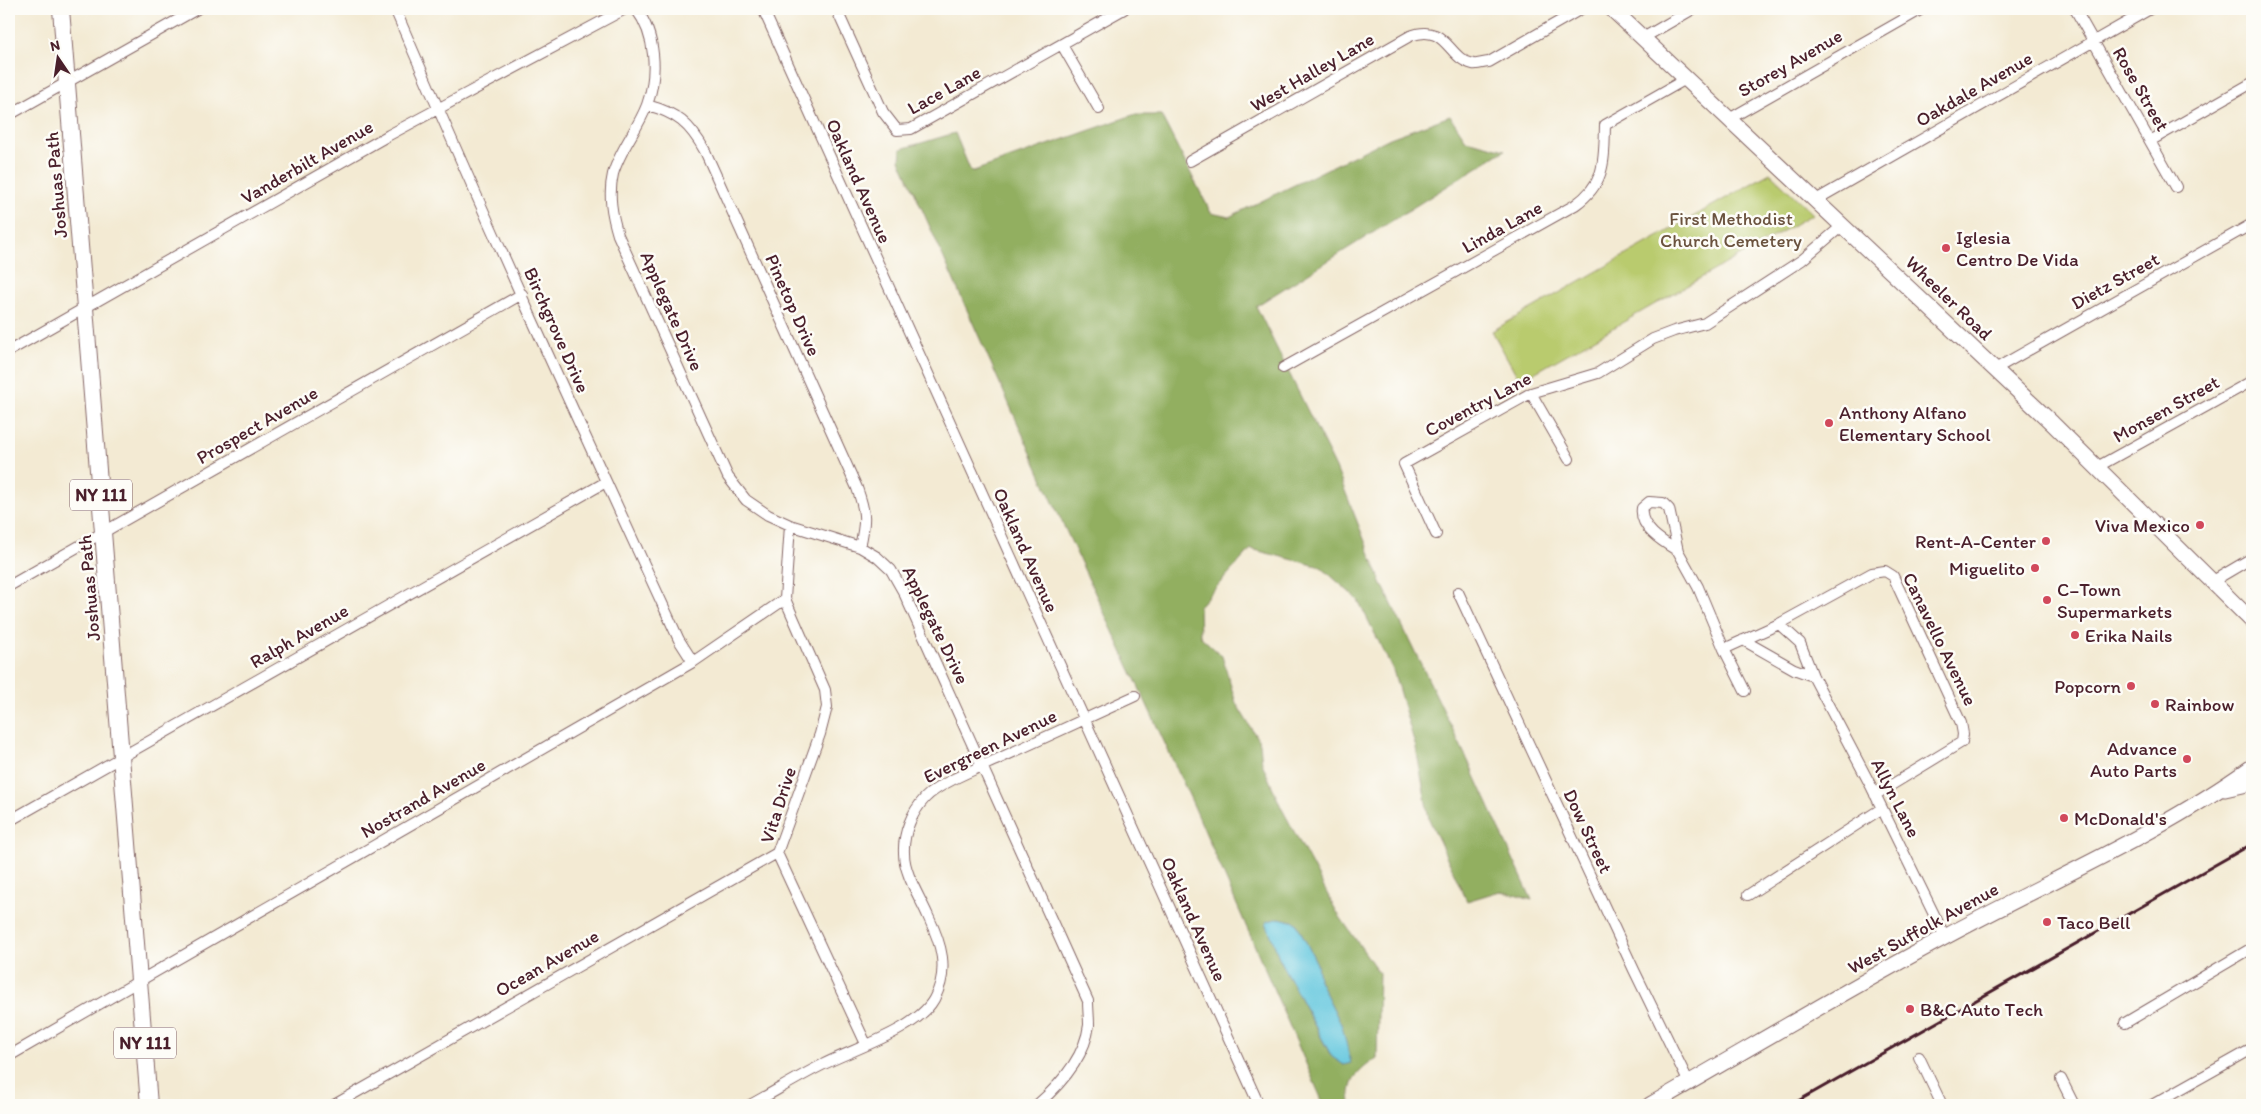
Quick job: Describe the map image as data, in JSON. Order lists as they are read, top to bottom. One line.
{"streets":{"main road":["Joshuas Path","Wheeler Road","NY 111","West Suffolk Avenue"],"street":["Storey Avenue","West Halley Lane","Oakdale Avenue","Rose Street","Lace Lane","Vanderbilt Avenue","Oakland Avenue","Linda Lane","Dietz Street","Pinetop Drive","Applegate Drive","Birchgrove Drive","Coventry Lane","Monsen Street","Prospect Avenue","Ralph Avenue","Canavello Avenue","Evergreen Avenue","Nostrand Avenue","Allyn Lane","Vita Drive","Dow Street","Ocean Avenue"]},"crossings":[["Storey Avenue","Wheeler Road"],["Oakdale Avenue","Rose Street"],["Oakdale Avenue","Wheeler Road"],["Vanderbilt Avenue","Joshuas Path"],["Vanderbilt Avenue","Birchgrove Drive"],["Oakland Avenue","Evergreen Avenue"],["Joshuas Path","Prospect Avenue"],["Joshuas Path","Ralph Avenue"],["Joshuas Path","Nostrand Avenue"],["Linda Lane","Wheeler Road"],["Dietz Street","Wheeler Road"],["Wheeler Road","Coventry Lane"],["Wheeler Road","Monsen Street"],["Pinetop Drive","Applegate Drive"],["Applegate Drive","Evergreen Avenue"],["Birchgrove Drive","Prospect Avenue"],["Birchgrove Drive","Ralph Avenue"],["Birchgrove Drive","Nostrand Avenue"],["Canavello Avenue","Allyn Lane"],["Evergreen Avenue","Vita Drive"],["Nostrand Avenue","Vita Drive"],["Allyn Lane","West Suffolk Avenue"],["Vita Drive","Ocean Avenue"],["Dow Street","West Suffolk Avenue"]],"parks":["First Methodist Church Cemetery"],"places":["Iglesia Centro De Vida","Anthony Alfano Elementary School","Viva Mexico","Rent-A-Center","Miguelito","C‑Town Supermarkets","Erika Nails","Popcorn","Rainbow","Advance Auto Parts","McDonald's","Taco Bell","B&C Auto Tech"],"north":"top"}
